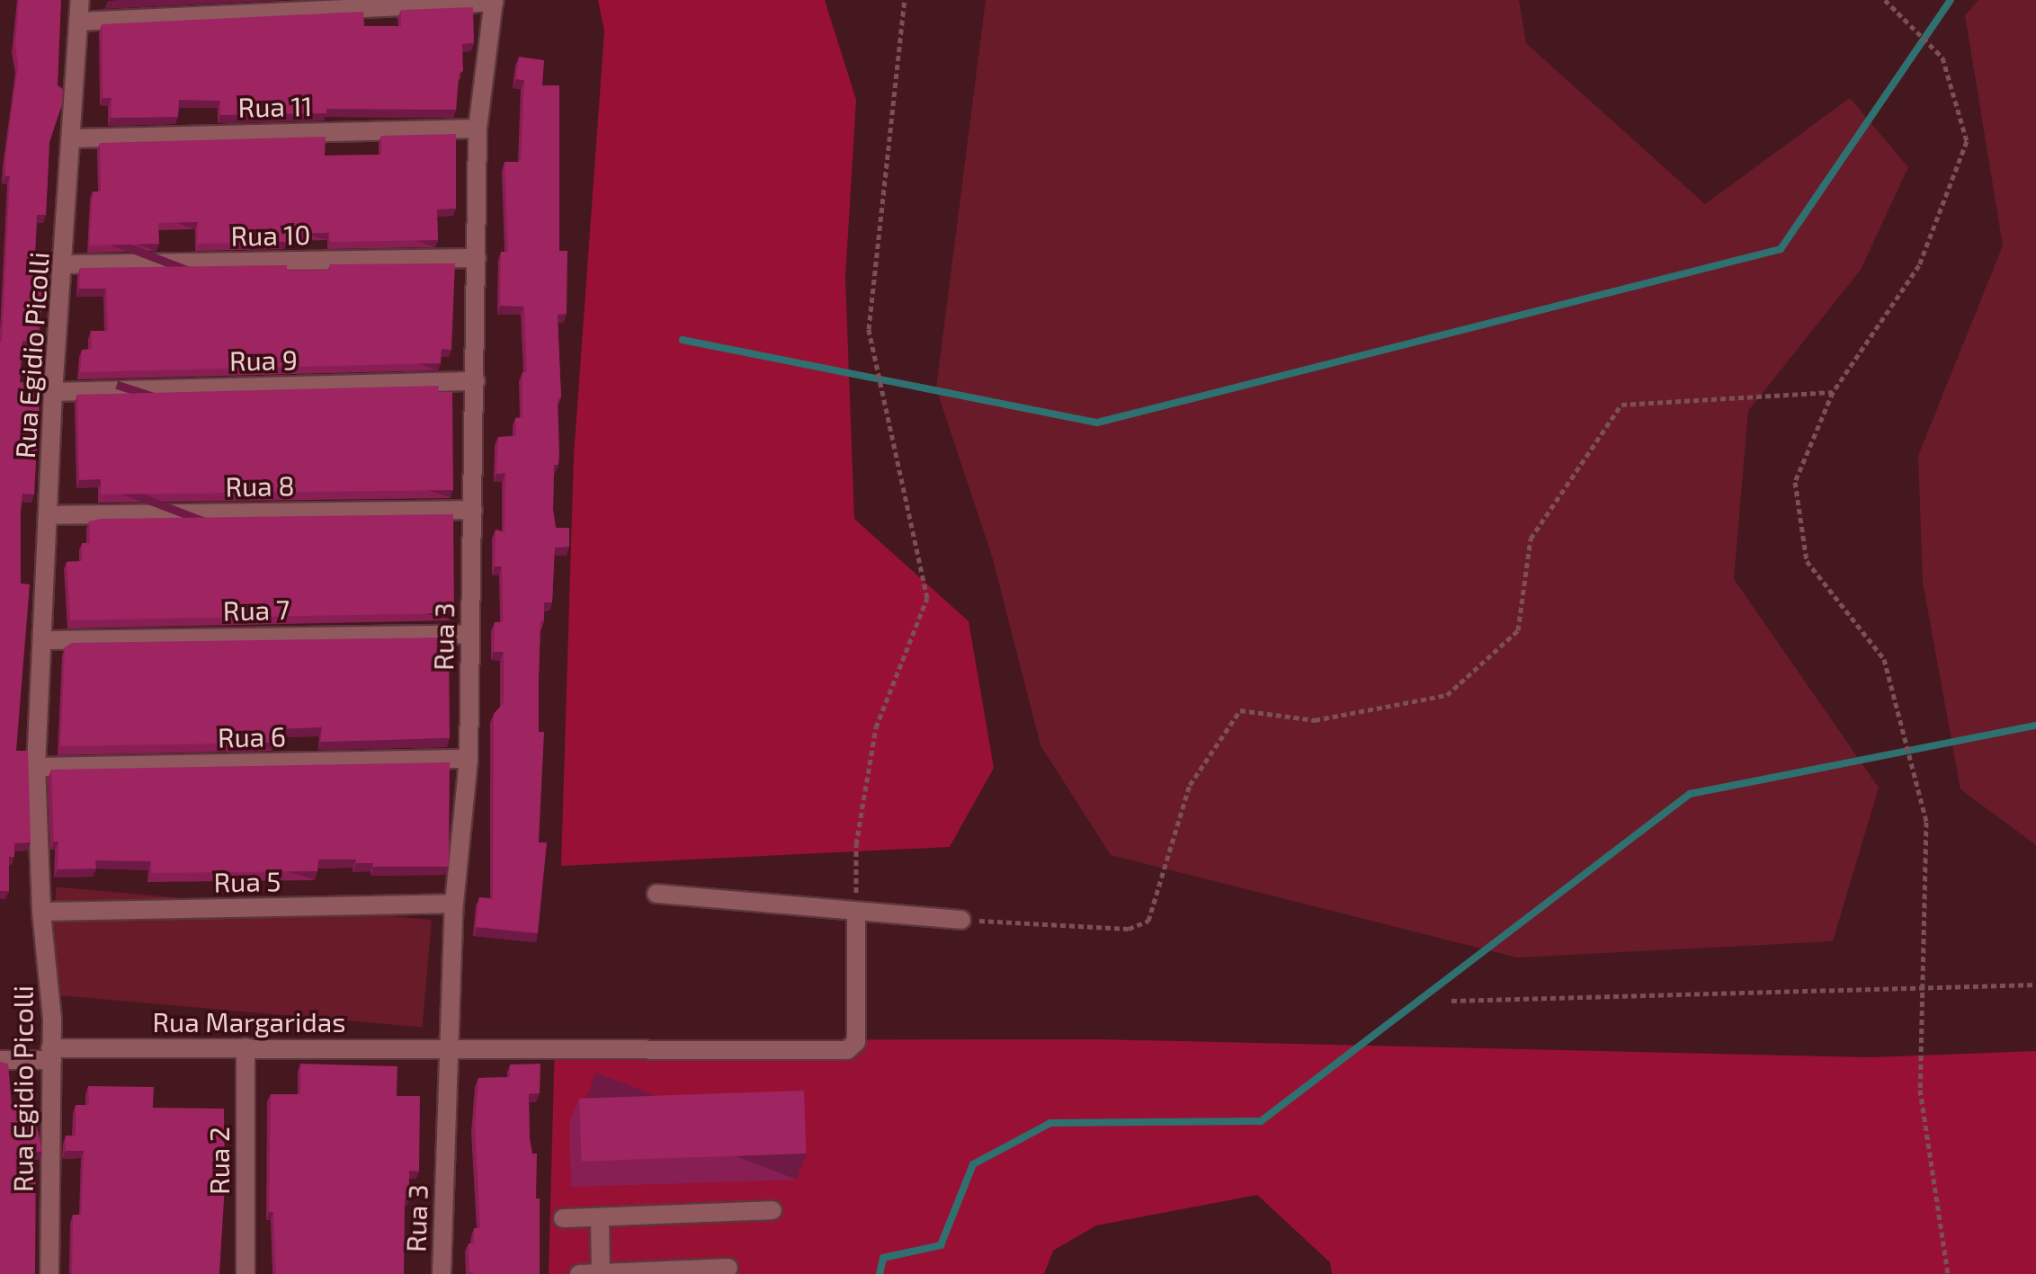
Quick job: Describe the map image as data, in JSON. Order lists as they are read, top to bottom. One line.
{"streets":{"street":["Rua 11","Rua 10","Rua Egidio Picolli","Rua 9","Rua 8","Rua 7","Rua 3","Rua 6","Rua 5","Rua Margaridas","Rua 2"]},"crossings":[["Rua 11","Rua Egidio Picolli"],["Rua 11","Rua 3"],["Rua 10","Rua Egidio Picolli"],["Rua 10","Rua 3"],["Rua Egidio Picolli","Rua 9"],["Rua Egidio Picolli","Rua 8"],["Rua Egidio Picolli","Rua 7"],["Rua Egidio Picolli","Rua 6"],["Rua Egidio Picolli","Rua 5"],["Rua Egidio Picolli","Rua Margaridas"],["Rua 9","Rua 3"],["Rua 8","Rua 3"],["Rua 7","Rua 3"],["Rua 3","Rua 6"],["Rua 3","Rua 5"],["Rua 3","Rua Margaridas"],["Rua Margaridas","Rua 2"]]}
